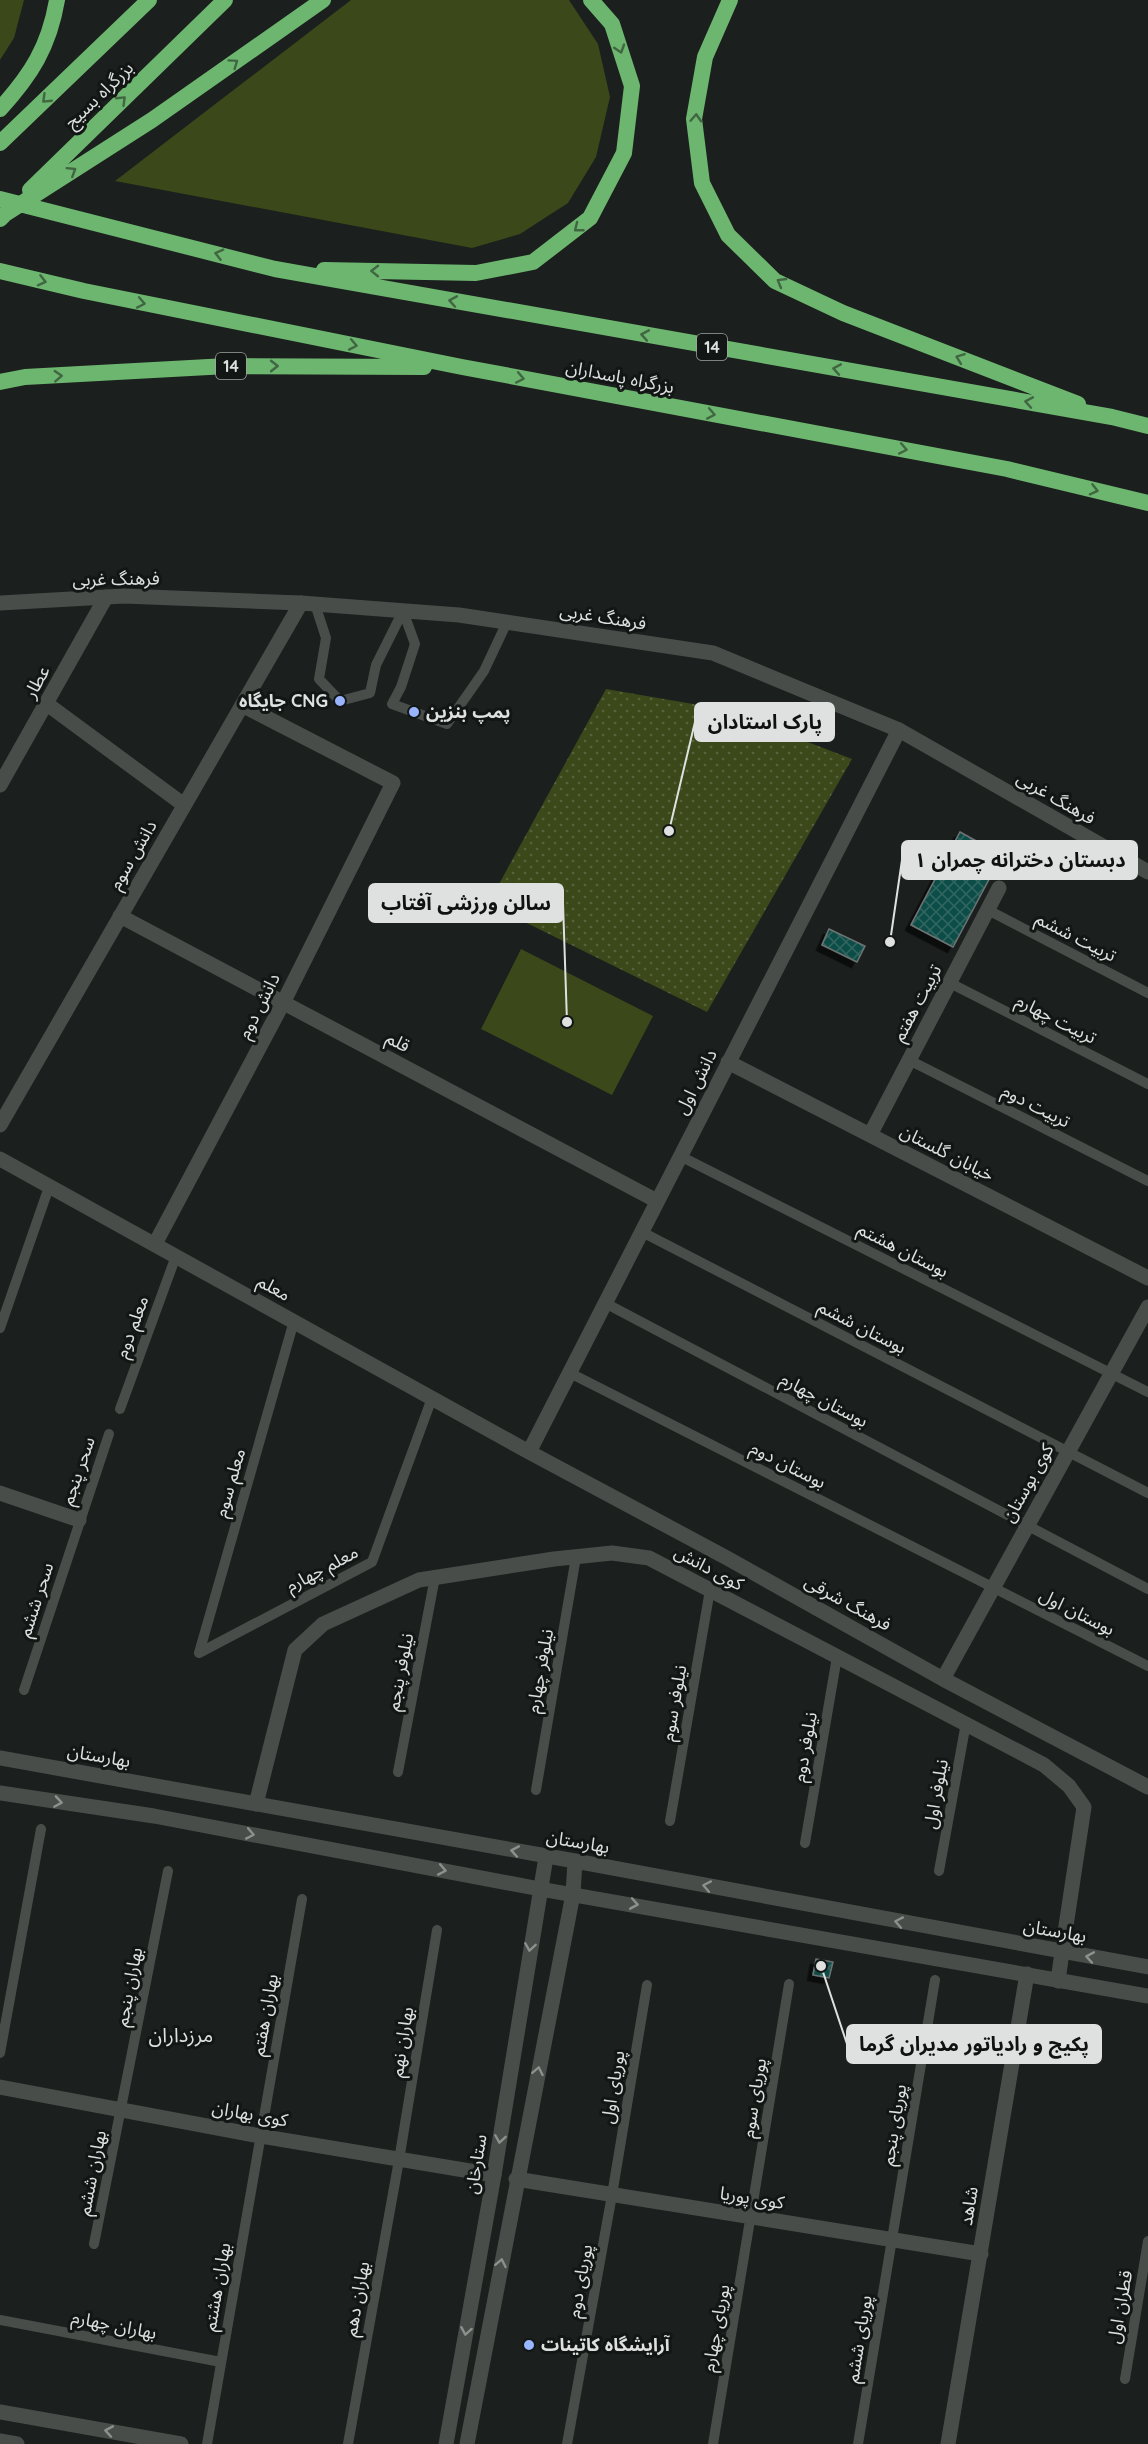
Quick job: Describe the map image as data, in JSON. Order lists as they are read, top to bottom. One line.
{"streets":{"highway":["بزرگراه بسیج","14","بزرگراه پاسداران"],"street":["فرهنگ غربی","عطار","دانش سوم","تربیت هفتم","دانش دوم","قلم","دانش اول","خیابان گلستان","معلم","کوی بوستان","کوی دانش","فرهنگ شرقی","بهارستان","کوی بهاران","ستارخان","کوی پوریا","شاهد"],"lane":["تربیت ششم","تربیت چهارم","تربیت دوم","بوستان هشتم","معلم دوم","بوستان ششم","بوستان چهارم","بوستان دوم","سحر پنجم","معلم سوم","معلم چهارم","سحر ششم","بوستان اول","نیلوفر چهارم","نیلوفر پنجم","نیلوفر سوم","نیلوفر دوم","نیلوفر اول","بهاران پنجم","بهاران هفتم","بهاران نهم","پوریای اول","پوریای سوم","پوریای پنجم","بهاران ششم","پوریای دوم","بهاران هشتم","بهاران دهم","قطران اول","بهاران چهارم","پوریای چهارم","پوریای ششم"]},"crossings":[["بزرگراه بسیج","14"],["14","بزرگراه پاسداران"],["فرهنگ غربی","عطار"],["فرهنگ غربی","دانش سوم"],["فرهنگ غربی","دانش اول"],["دانش سوم","دانش دوم"],["دانش سوم","قلم"],["تربیت ششم","تربیت هفتم"],["تربیت هفتم","تربیت چهارم"],["تربیت هفتم","تربیت دوم"],["تربیت هفتم","خیابان گلستان"],["دانش دوم","قلم"],["دانش دوم","معلم"],["قلم","دانش اول"],["دانش اول","خیابان گلستان"],["دانش اول","بوستان هشتم"],["دانش اول","معلم"],["دانش اول","بوستان ششم"],["دانش اول","بوستان چهارم"],["دانش اول","بوستان دوم"],["دانش اول","فرهنگ شرقی"],["بوستان هشتم","کوی بوستان"],["معلم","معلم دوم"],["معلم","معلم سوم"],["معلم","معلم چهارم"],["معلم","فرهنگ شرقی"],["بوستان ششم","کوی بوستان"],["بوستان چهارم","کوی بوستان"],["بوستان دوم","کوی بوستان"],["بوستان دوم","بوستان اول"],["سحر پنجم","سحر ششم"],["معلم سوم","معلم چهارم"],["کوی بوستان","فرهنگ شرقی"],["کوی بوستان","بوستان اول"],["کوی دانش","نیلوفر چهارم"],["کوی دانش","نیلوفر پنجم"],["کوی دانش","نیلوفر سوم"],["کوی دانش","نیلوفر دوم"],["کوی دانش","بهارستان"],["کوی دانش","نیلوفر اول"],["بهارستان","ستارخان"],["بهارستان","شاهد"],["بهاران پنجم","کوی بهاران"],["بهاران پنجم","بهاران ششم"],["بهاران هفتم","کوی بهاران"],["بهاران هفتم","بهاران هشتم"],["بهاران نهم","کوی بهاران"],["بهاران نهم","بهاران دهم"],["پوریای اول","کوی پوریا"],["پوریای اول","پوریای دوم"],["پوریای سوم","کوی پوریا"],["پوریای سوم","پوریای چهارم"],["کوی بهاران","ستارخان"],["کوی بهاران","بهاران ششم"],["کوی بهاران","بهاران هشتم"],["کوی بهاران","بهاران دهم"],["پوریای پنجم","کوی پوریا"],["پوریای پنجم","پوریای ششم"],["کوی پوریا","شاهد"],["کوی پوریا","پوریای دوم"],["کوی پوریا","پوریای چهارم"],["کوی پوریا","پوریای ششم"],["بهاران هشتم","بهاران چهارم"]],"districts":["مرزداران"],"places":["جایگاه CNG","پمپ بنزین","پارک استادان","دبستان دخترانه چمران ۱","سالن ورزشی آفتاب","پکیج و رادیاتور مدیران گرما","آرایشگاه کاتینات"]}
